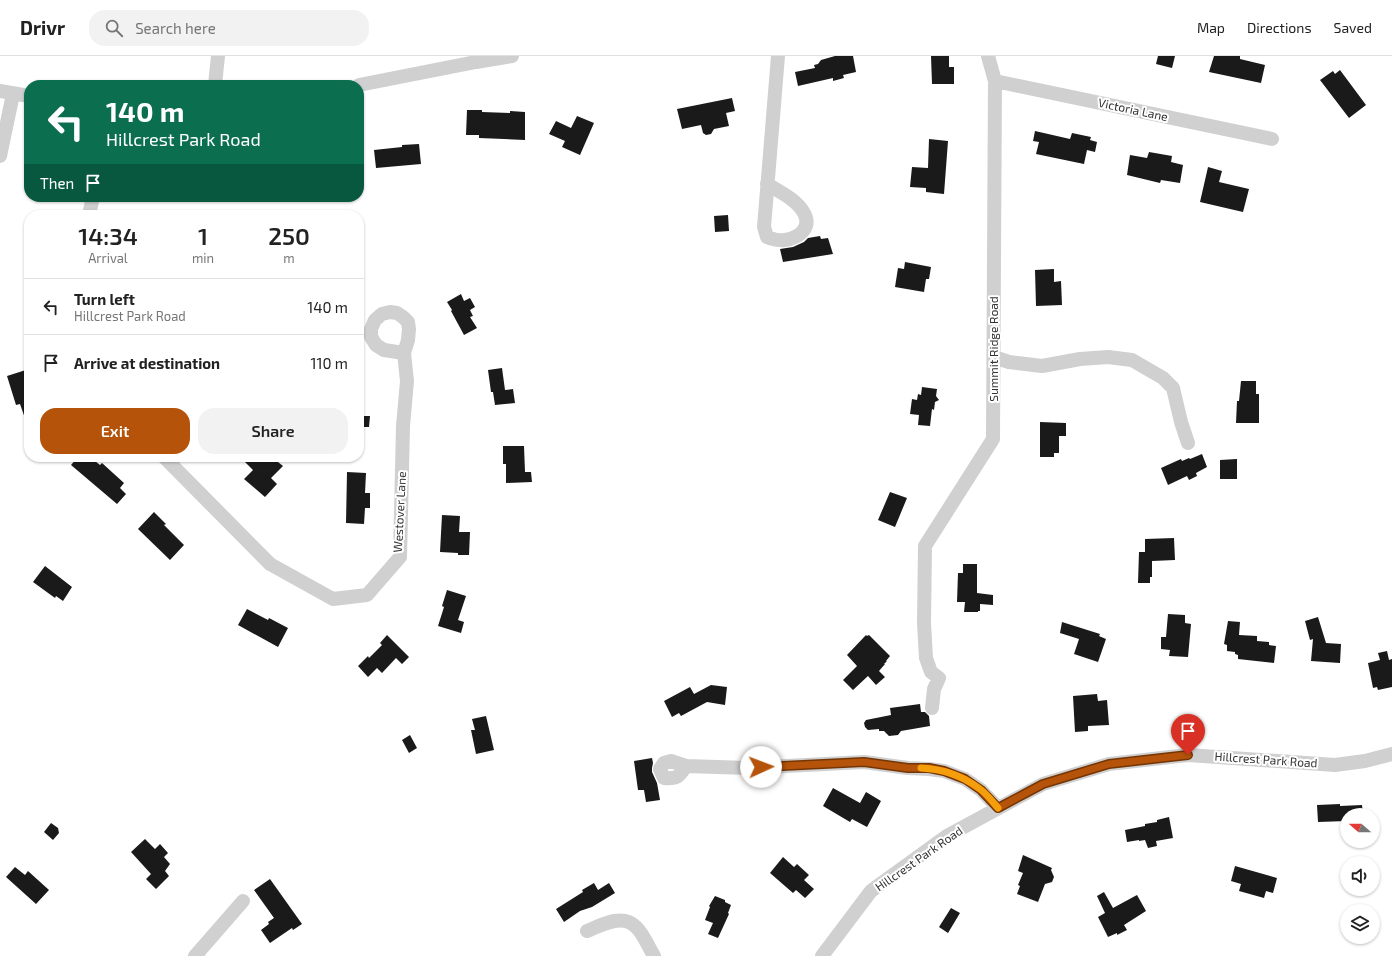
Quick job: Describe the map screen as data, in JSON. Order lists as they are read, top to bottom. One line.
{"streets":{"street":["Victoria Lane","Summit Ridge Road","Westover Lane","Hillcrest Park Road"]},"crossings":[["Victoria Lane","Summit Ridge Road"]],"north":"left","page":{"header":"Drivr","search":"Search here","nav":["Map","Directions","Saved"],"turn":["140 m","Hillcrest Park Road"],"then":"Then","eta":["14:34","Arrival","1","min","250","m"],"list":[{"name":"Turn left","note":"Hillcrest Park Road","value":"140 m"},{"name":"Arrive at destination","value":"110 m"}],"buttons":["Exit","Share"]}}
